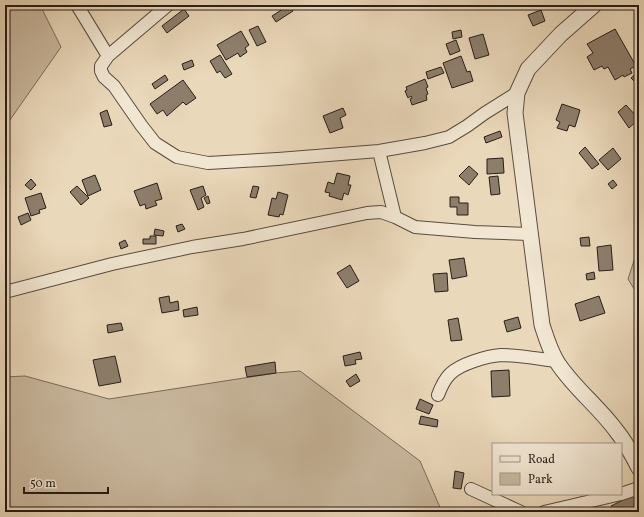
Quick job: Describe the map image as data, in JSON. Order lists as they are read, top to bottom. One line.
{"legend":["Road","Park"],"scale_bar":"50 m"}
